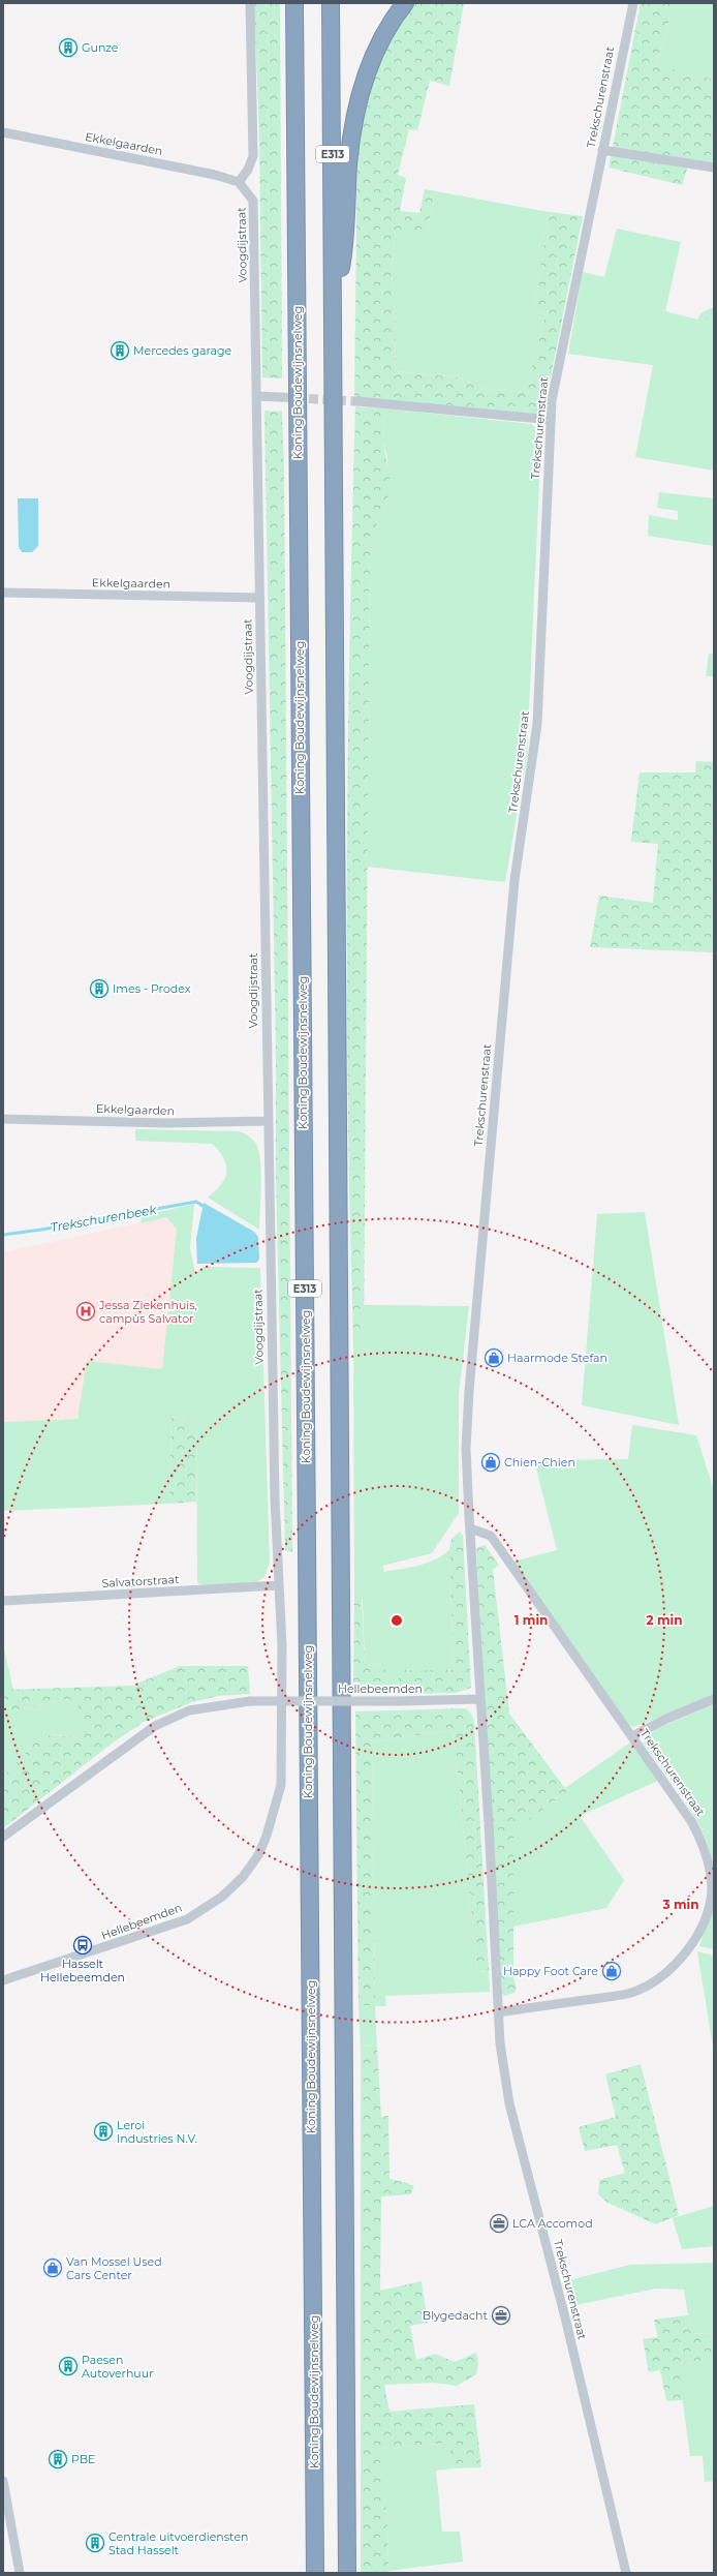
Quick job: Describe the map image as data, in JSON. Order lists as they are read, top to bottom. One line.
{"streets":{"highway":["E313","Koning Boudewijnsnelweg"],"street":["Trekschurenstraat","Ekkelgaarden","Voogdijstraat","Salvatorstraat","Hellebeemden"]},"crossings":[["Trekschurenstraat","Hellebeemden"],["Ekkelgaarden","Voogdijstraat"],["Voogdijstraat","Salvatorstraat"],["Voogdijstraat","Hellebeemden"],["Salvatorstraat","Hellebeemden"]],"water":["Trekschurenbeek"],"places":{"building":["Gunze","Mercedes garage","Imes - Prodex","Leroi Industries N.V.","Paesen Autoverhuur","PBE","Centrale uitvoerdiensten Stad Hasselt"],"hospital":["Jessa Ziekenhuis, campus Salvator"],"shop":["Haarmode Stefan","Chien-Chien","Happy Foot Care","Van Mossel Used Cars Center"],"bus stop":["Hasselt Hellebeemden"],"office":["LCA Accomod","Blygedacht"]},"rings":["1 min","2 min","3 min"]}
